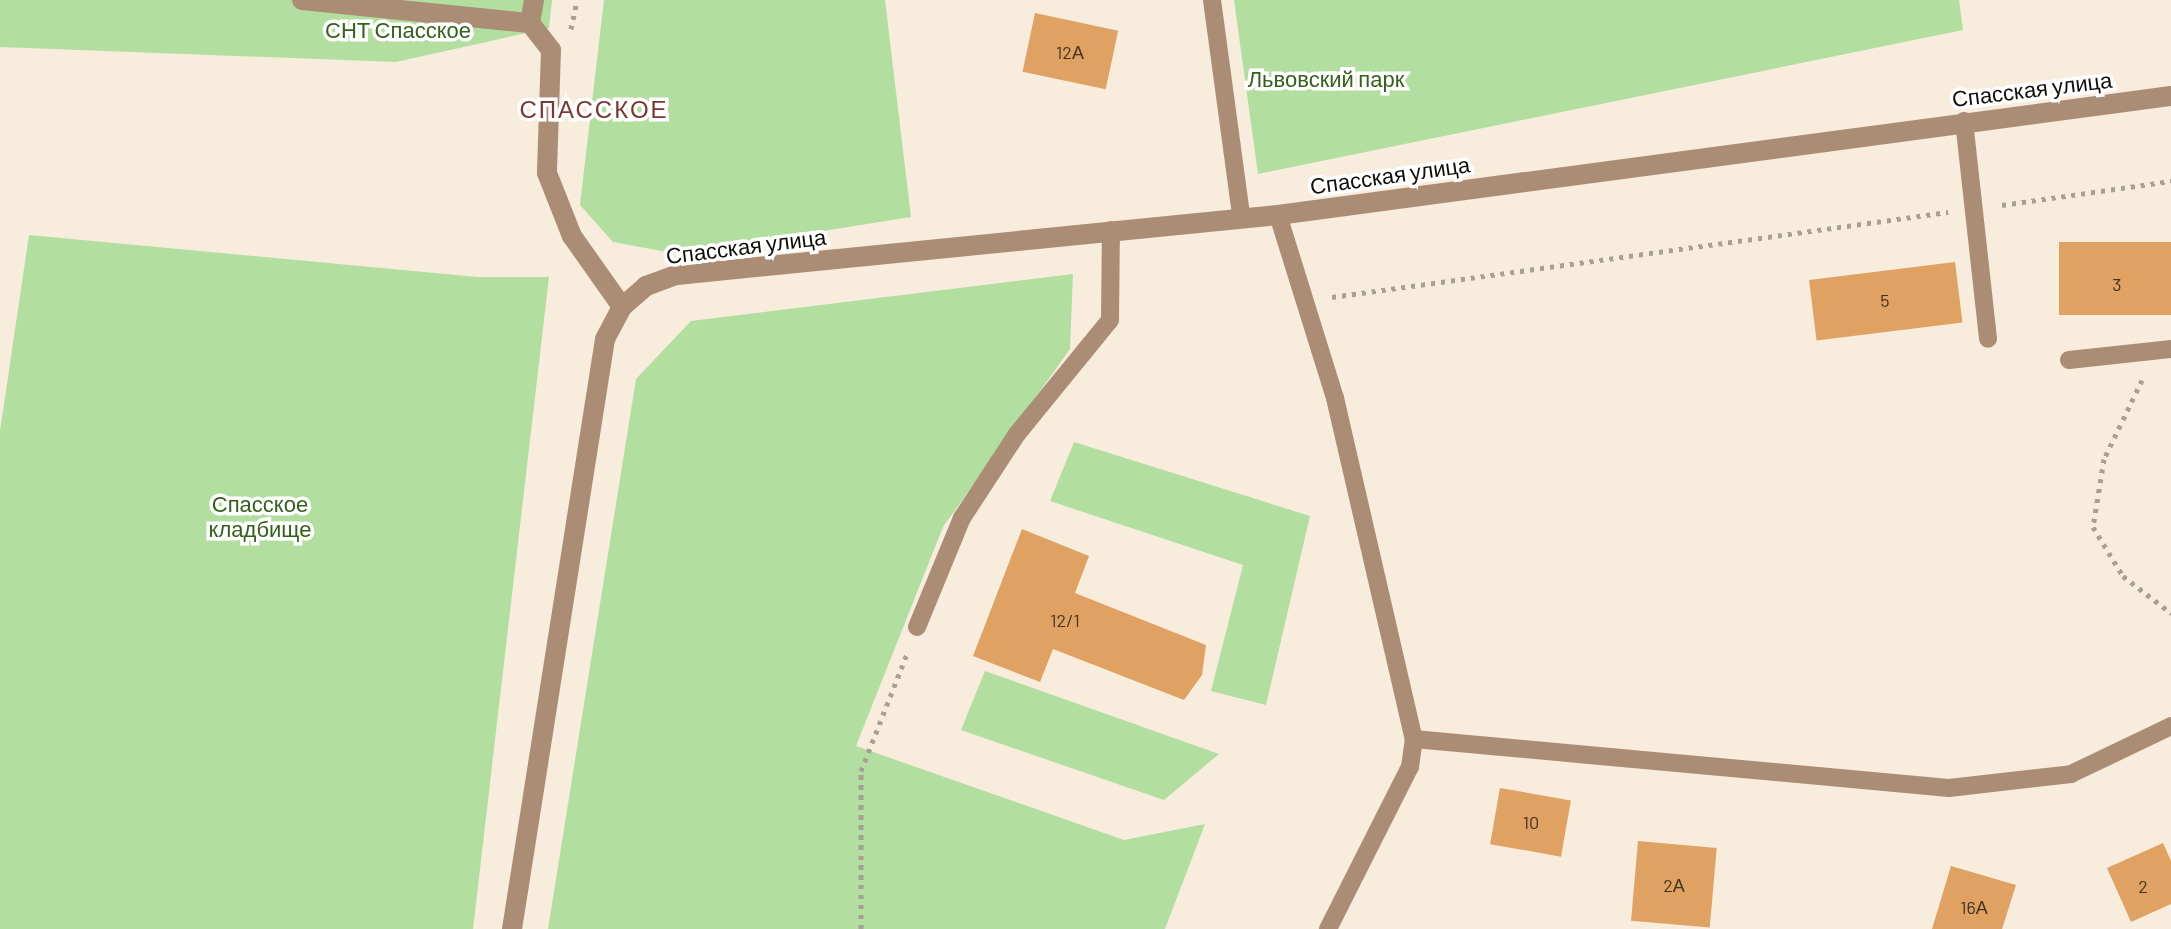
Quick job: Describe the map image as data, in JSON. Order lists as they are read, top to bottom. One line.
{"streets":{"street":["Спасская улица"]},"districts":["СПАССКОЕ"],"parks":["СНТ Спасское","Львовский парк","Спасское кладбище"],"house_numbers":["12А","3","5","12/1","10","2А","2","16А"]}
